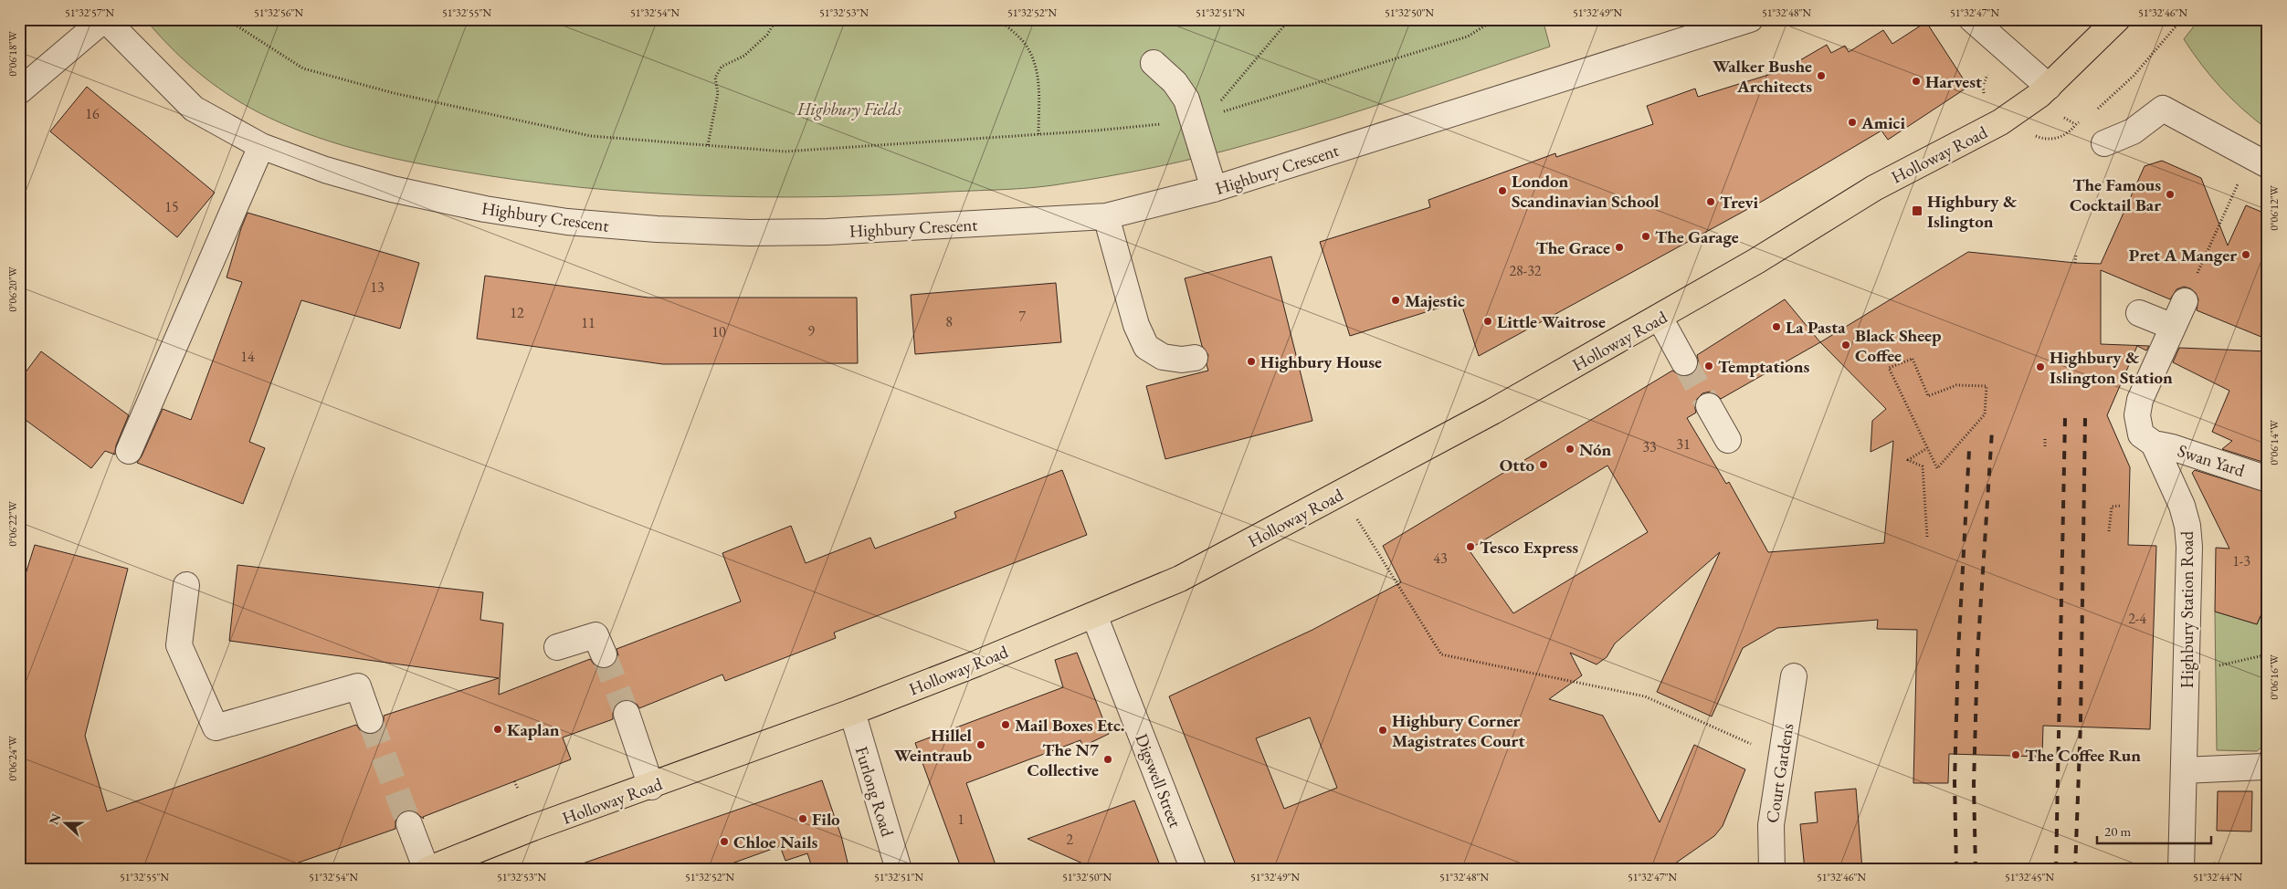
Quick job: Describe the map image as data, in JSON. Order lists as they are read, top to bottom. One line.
{"streets":{"highway":["Holloway Road"],"street":["Highbury Crescent","Swan Yard","Highbury Station Road","Court Gardens","Digswell Street","Furlong Road"]},"crossings":[["Holloway Road","Digswell Street"],["Holloway Road","Furlong Road"],["Swan Yard","Highbury Station Road"]],"parks":["Highbury Fields"],"places":{"other":["Walker Bushe Architects","Harvest","Amici","London Scandinavian School","The Famous Cocktail Bar","Trevi","The Garage","The Grace","Pret A Manger","Majestic","Little Waitrose","La Pasta","Black Sheep Coffee","Highbury House","Temptations","Highbury & Islington Station","Nón","Otto","Tesco Express","Mail Boxes Etc.","Kaplan","Highbury Corner Magistrates Court","Hillel Weintraub","The Coffee Run","The N7 Collective","Filo","Chloe Nails"],"transit":["Highbury & Islington"]},"house_numbers":["16","15","28-32","13","12","7","8","11","9","10","14","31","33","43","1-3","2-4","1","2"],"scale_bar":"20 m","north":"left","coordinates":["51°32'57\"N","51°32'56\"N","51°32'55\"N","51°32'54\"N","51°32'53\"N","51°32'52\"N","51°32'51\"N","51°32'50\"N","51°32'49\"N","51°32'48\"N","51°32'47\"N","51°32'46\"N","0°06'18\"W","0°06'12\"W","0°06'20\"W","0°06'14\"W","0°06'22\"W","0°06'16\"W","0°06'24\"W","51°32'45\"N","51°32'44\"N"]}
